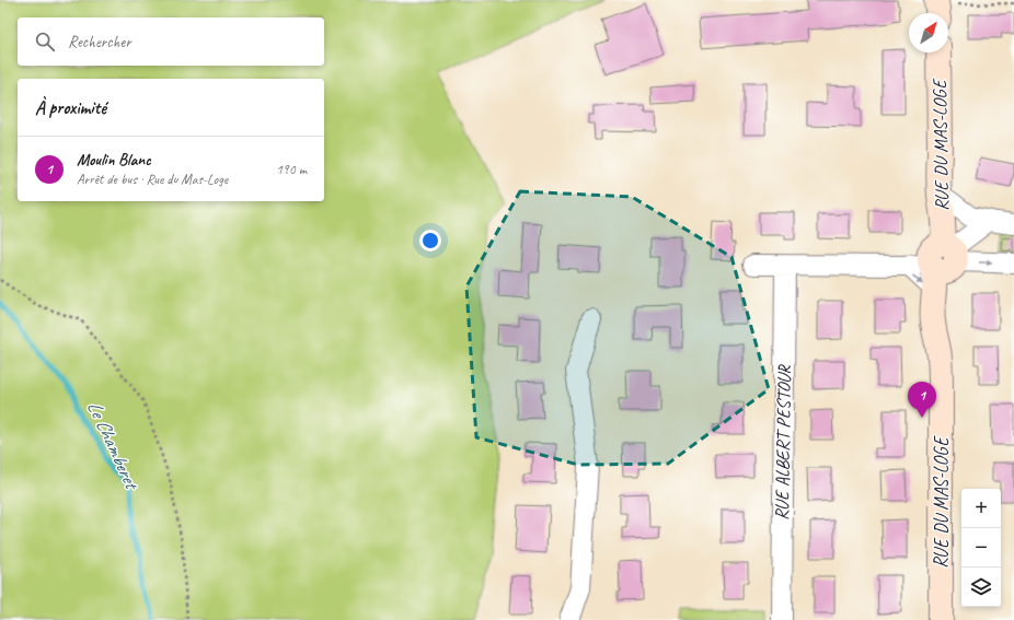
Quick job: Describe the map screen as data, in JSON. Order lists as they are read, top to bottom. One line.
{"streets":{"main road":["RUE DU MAS-LOGE"],"street":["RUE ALBERT PESTOUR"]},"water":["Le Chamberet"],"north":"top right","page":{"search":"Rechercher","heading":"À proximité","list":[{"mark":"1","name":"Moulin Blanc","note":"Arrêt de bus · Rue du Mas-Loge","value":"190 m"}],"pins":"1","map_buttons":["+","−"]}}
